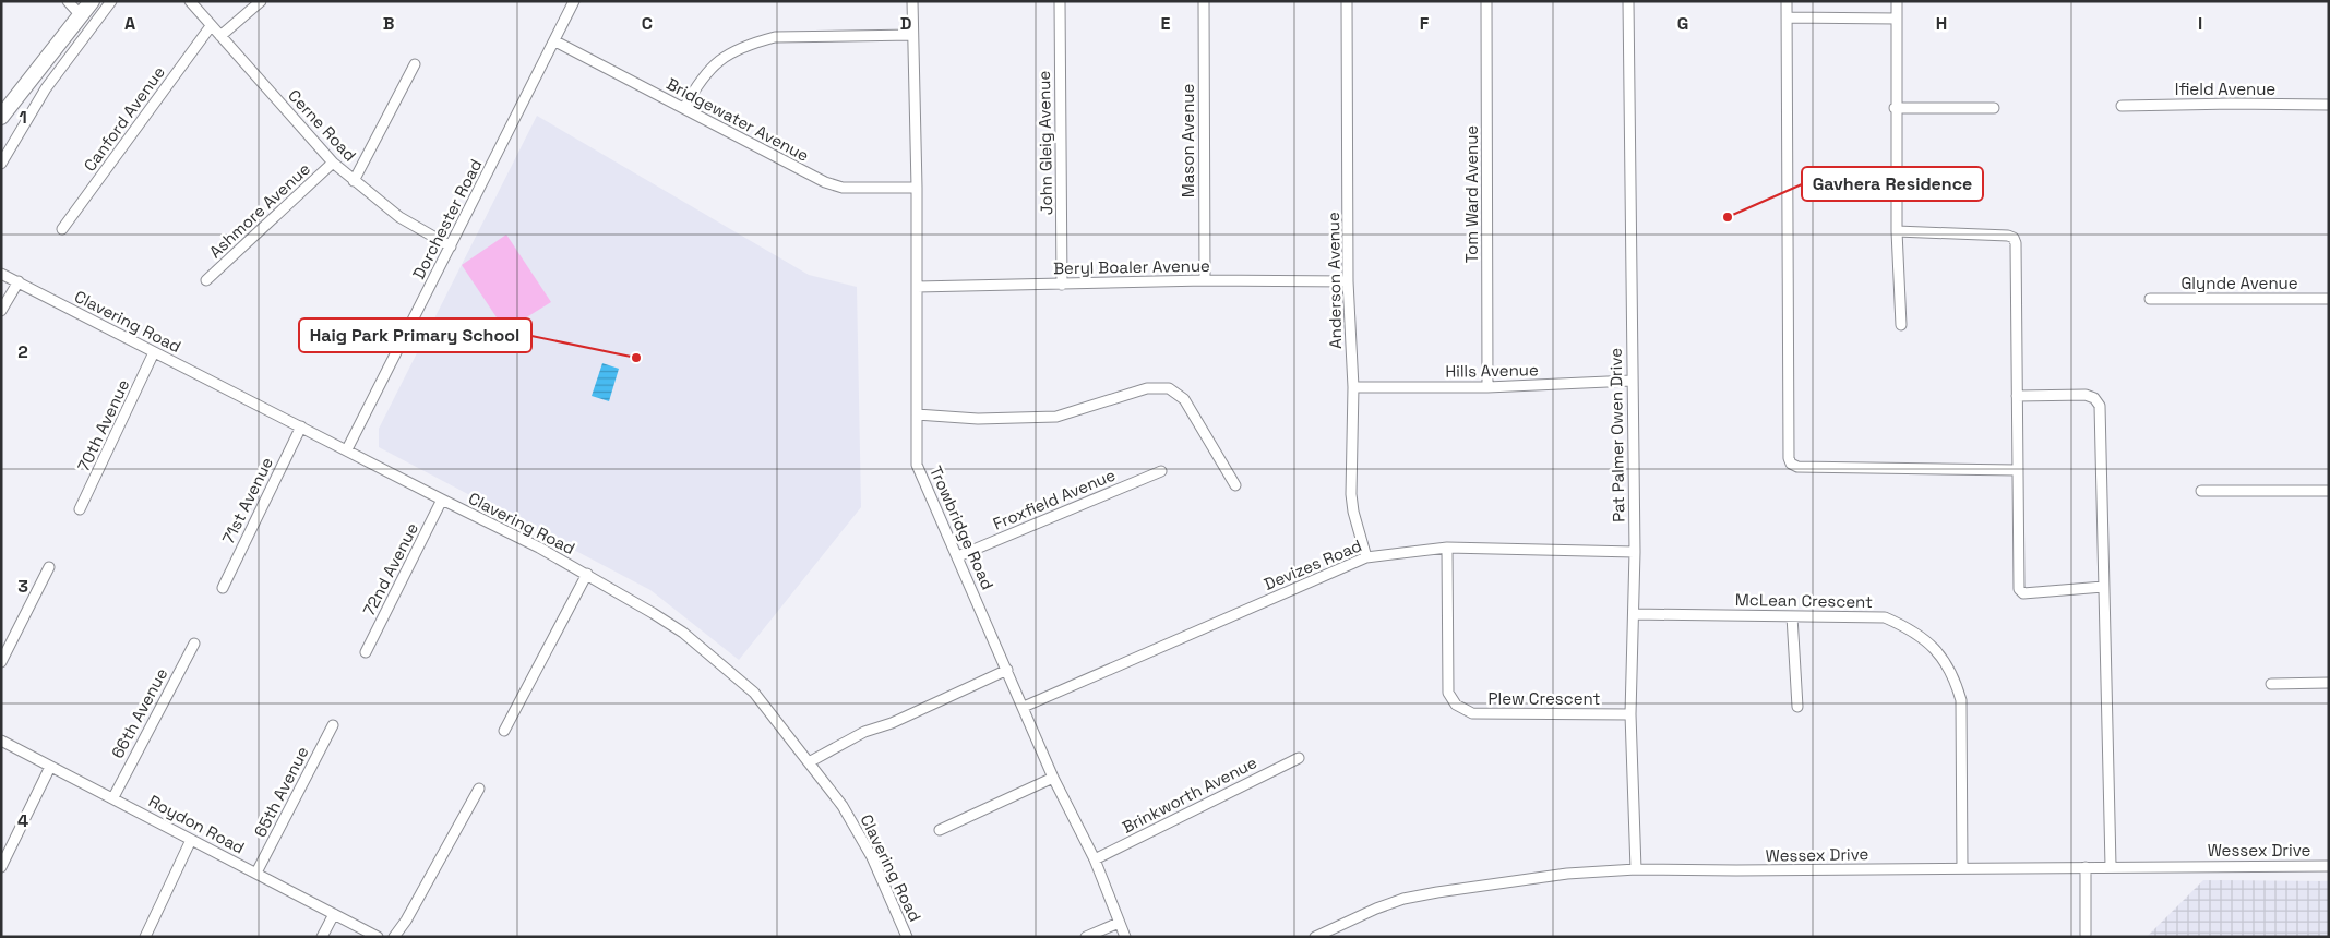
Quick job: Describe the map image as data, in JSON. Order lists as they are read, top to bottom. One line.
{"streets":{"street":["Ifield Avenue","Canford Avenue","Bridgewater Avenue","Cerne Road","Mason Avenue","John Gleig Avenue","Tom Ward Avenue","Ashmore Avenue","Dorchester Road","Beryl Boaler Avenue","Anderson Avenue","Glynde Avenue","Clavering Road","Hills Avenue","70th Avenue","Pat Palmer Owen Drive","Froxfield Avenue","71st Avenue","Trowbridge Road","Devizes Road","72nd Avenue","McLean Crescent","Plew Crescent","66th Avenue","65th Avenue","Brinkworth Avenue","Roydon Road","Wessex Drive"]},"crossings":[["Canford Avenue","Cerne Road"],["Bridgewater Avenue","Dorchester Road"],["Bridgewater Avenue","Trowbridge Road"],["Cerne Road","Ashmore Avenue"],["Cerne Road","Dorchester Road"],["Mason Avenue","Beryl Boaler Avenue"],["John Gleig Avenue","Beryl Boaler Avenue"],["Tom Ward Avenue","Hills Avenue"],["Dorchester Road","Clavering Road"],["Beryl Boaler Avenue","Anderson Avenue"],["Beryl Boaler Avenue","Trowbridge Road"],["Anderson Avenue","Hills Avenue"],["Anderson Avenue","Devizes Road"],["Clavering Road","70th Avenue"],["Clavering Road","71st Avenue"],["Clavering Road","72nd Avenue"],["Hills Avenue","Pat Palmer Owen Drive"],["Pat Palmer Owen Drive","Devizes Road"],["Pat Palmer Owen Drive","McLean Crescent"],["Pat Palmer Owen Drive","Plew Crescent"],["Pat Palmer Owen Drive","Wessex Drive"],["Froxfield Avenue","Trowbridge Road"],["Trowbridge Road","Devizes Road"],["Trowbridge Road","Brinkworth Avenue"],["Devizes Road","Plew Crescent"],["McLean Crescent","Wessex Drive"],["66th Avenue","Roydon Road"],["65th Avenue","Roydon Road"]],"places":["Gavhera Residence","Haig Park Primary School"],"grid":{"columns":["A","B","C","D","E","F","G","H","I"],"rows":["1","2","3","4"]}}
